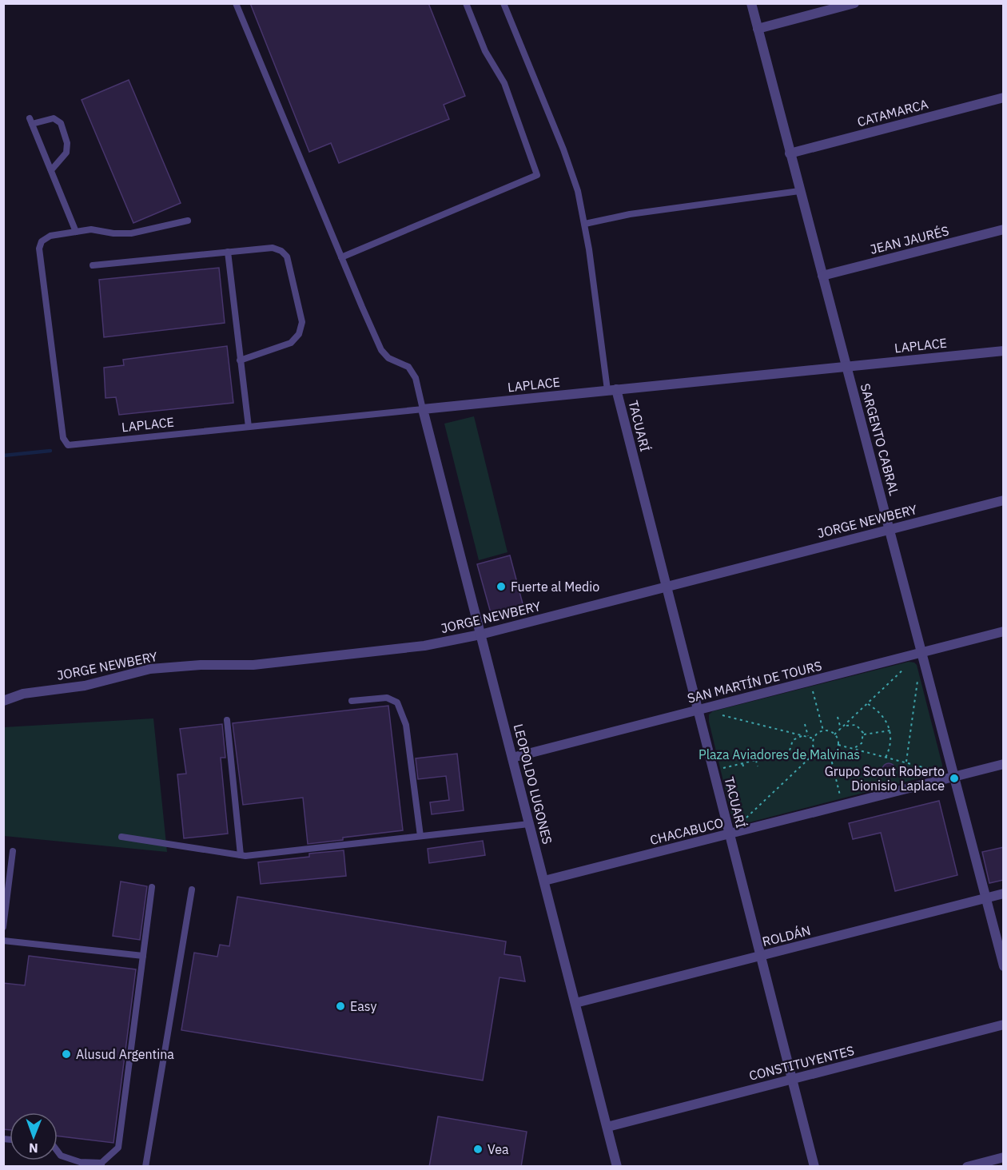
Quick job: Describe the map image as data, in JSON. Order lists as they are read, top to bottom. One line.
{"streets":{"street":["CATAMARCA","JEAN JAURÉS","LAPLACE","TACUARÍ","SARGENTO CABRAL","JORGE NEWBERY","SAN MARTÍN DE TOURS","LEOPOLDO LUGONES","CHACABUCO","ROLDÁN","CONSTITUYENTES"]},"crossings":[["CATAMARCA","SARGENTO CABRAL"],["JEAN JAURÉS","SARGENTO CABRAL"],["LAPLACE","TACUARÍ"],["LAPLACE","SARGENTO CABRAL"],["LAPLACE","LEOPOLDO LUGONES"],["TACUARÍ","JORGE NEWBERY"],["TACUARÍ","SAN MARTÍN DE TOURS"],["TACUARÍ","CHACABUCO"],["TACUARÍ","ROLDÁN"],["TACUARÍ","CONSTITUYENTES"],["SARGENTO CABRAL","JORGE NEWBERY"],["SARGENTO CABRAL","SAN MARTÍN DE TOURS"],["SARGENTO CABRAL","CHACABUCO"],["SARGENTO CABRAL","ROLDÁN"],["JORGE NEWBERY","LEOPOLDO LUGONES"],["SAN MARTÍN DE TOURS","LEOPOLDO LUGONES"],["LEOPOLDO LUGONES","CHACABUCO"],["LEOPOLDO LUGONES","ROLDÁN"],["LEOPOLDO LUGONES","CONSTITUYENTES"]],"parks":["Plaza Aviadores de Malvinas"],"places":["Fuerte al Medio","Grupo Scout Roberto Dionisio Laplace","Easy","Alusud Argentina","Vea"],"north":"bottom"}
